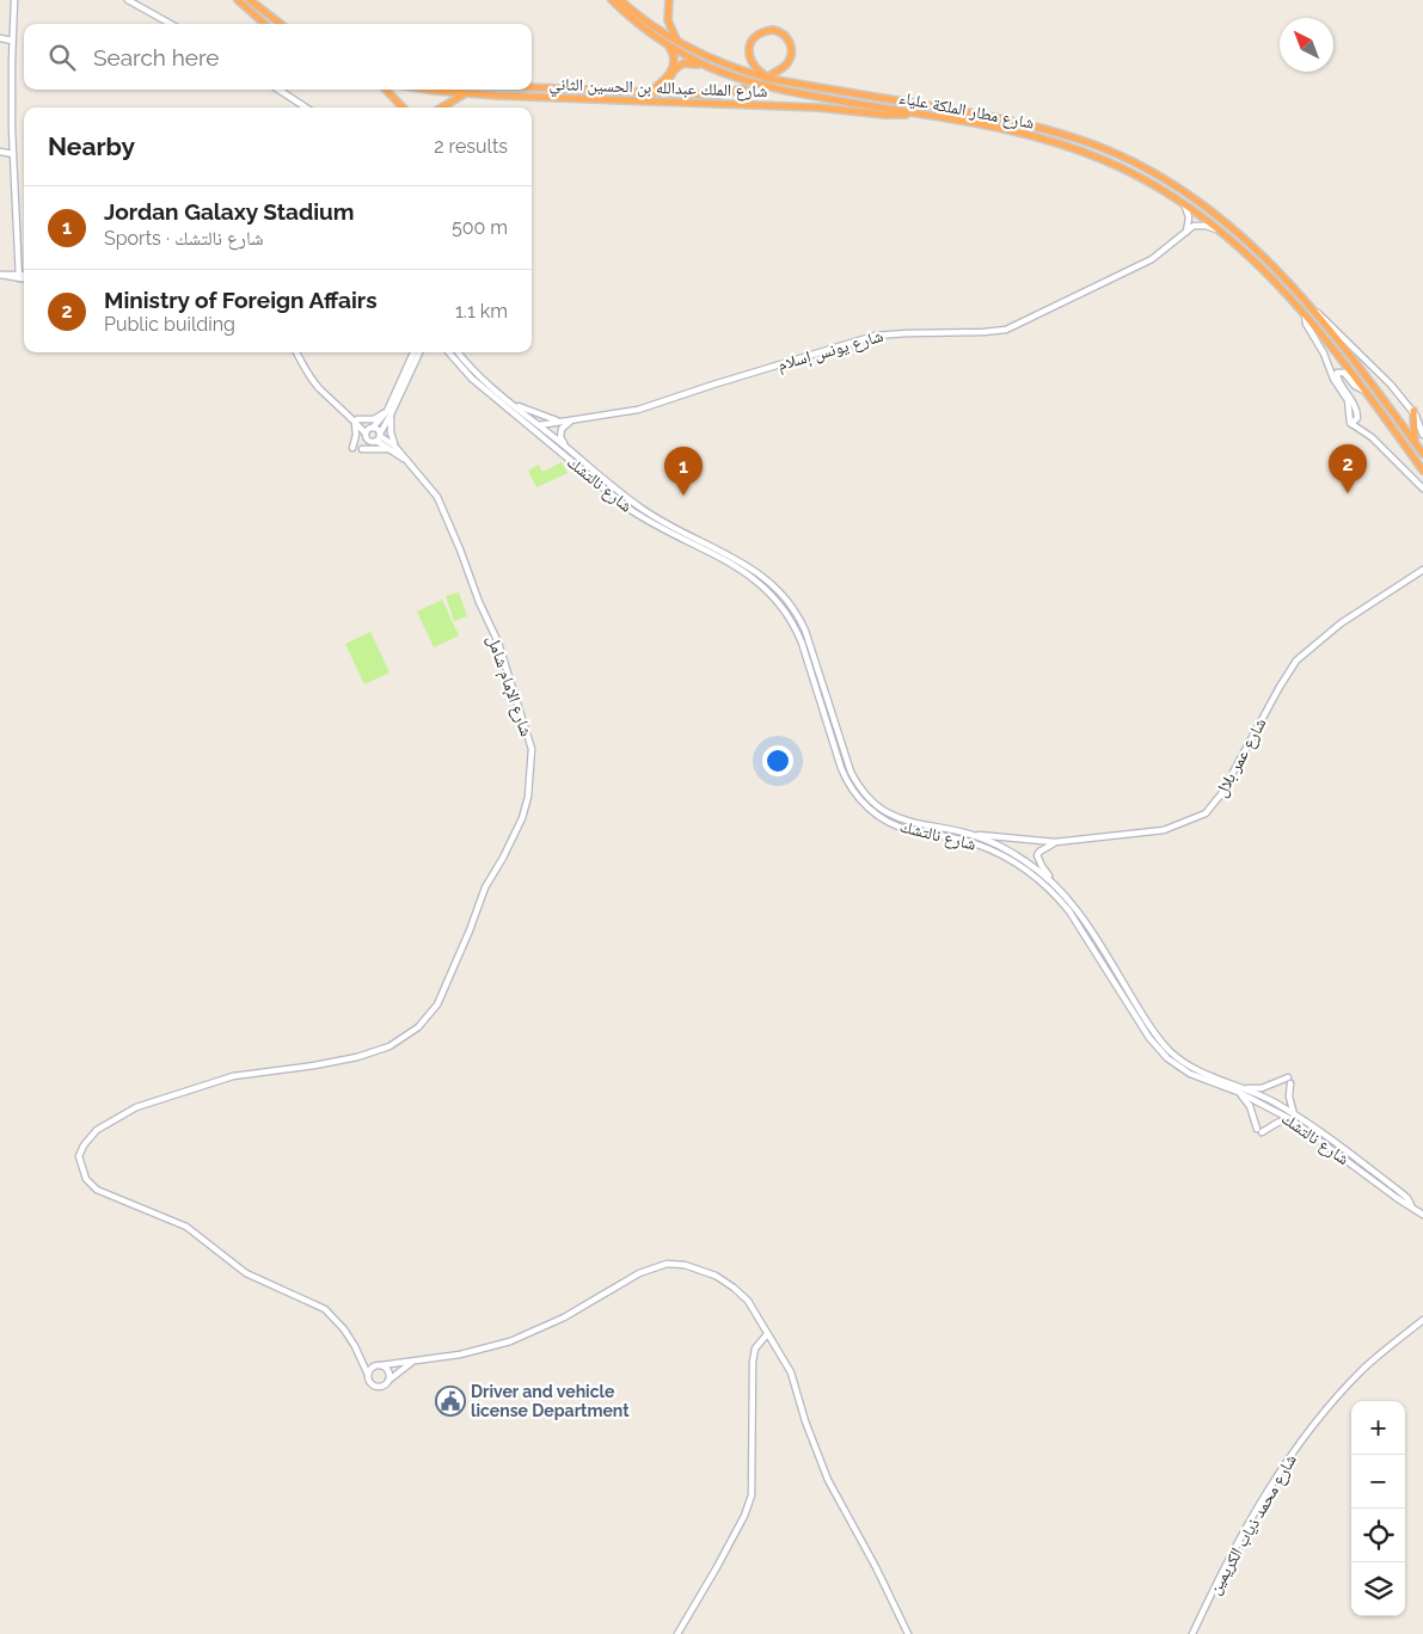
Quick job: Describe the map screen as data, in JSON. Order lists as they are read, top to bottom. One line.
{"streets":{"highway":["شارع الملك عبدالله بن الحسين الثاني","شارع مطار الملكة علياء"],"street":["شارع يونس إسلام","شارع نالتشك","شارع الإمام شامل","شارع عمر بلال","شارع محمد ذياب الكريمين"]},"crossings":[["شارع الملك عبدالله بن الحسين الثاني","شارع مطار الملكة علياء"],["شارع يونس إسلام","شارع نالتشك"],["شارع نالتشك","شارع عمر بلال"]],"places":{"public building":["Driver and vehicle license Department"]},"north":"top left","page":{"search":"Search here","heading":["Nearby","2 results"],"list":[{"mark":"1","name":"Jordan Galaxy Stadium","note":"Sports · شارع نالتشك","value":"500 m"},{"mark":"2","name":"Ministry of Foreign Affairs","note":"Public building","value":"1.1 km"}],"pins":["2","1"],"map_buttons":["+","−"]}}
